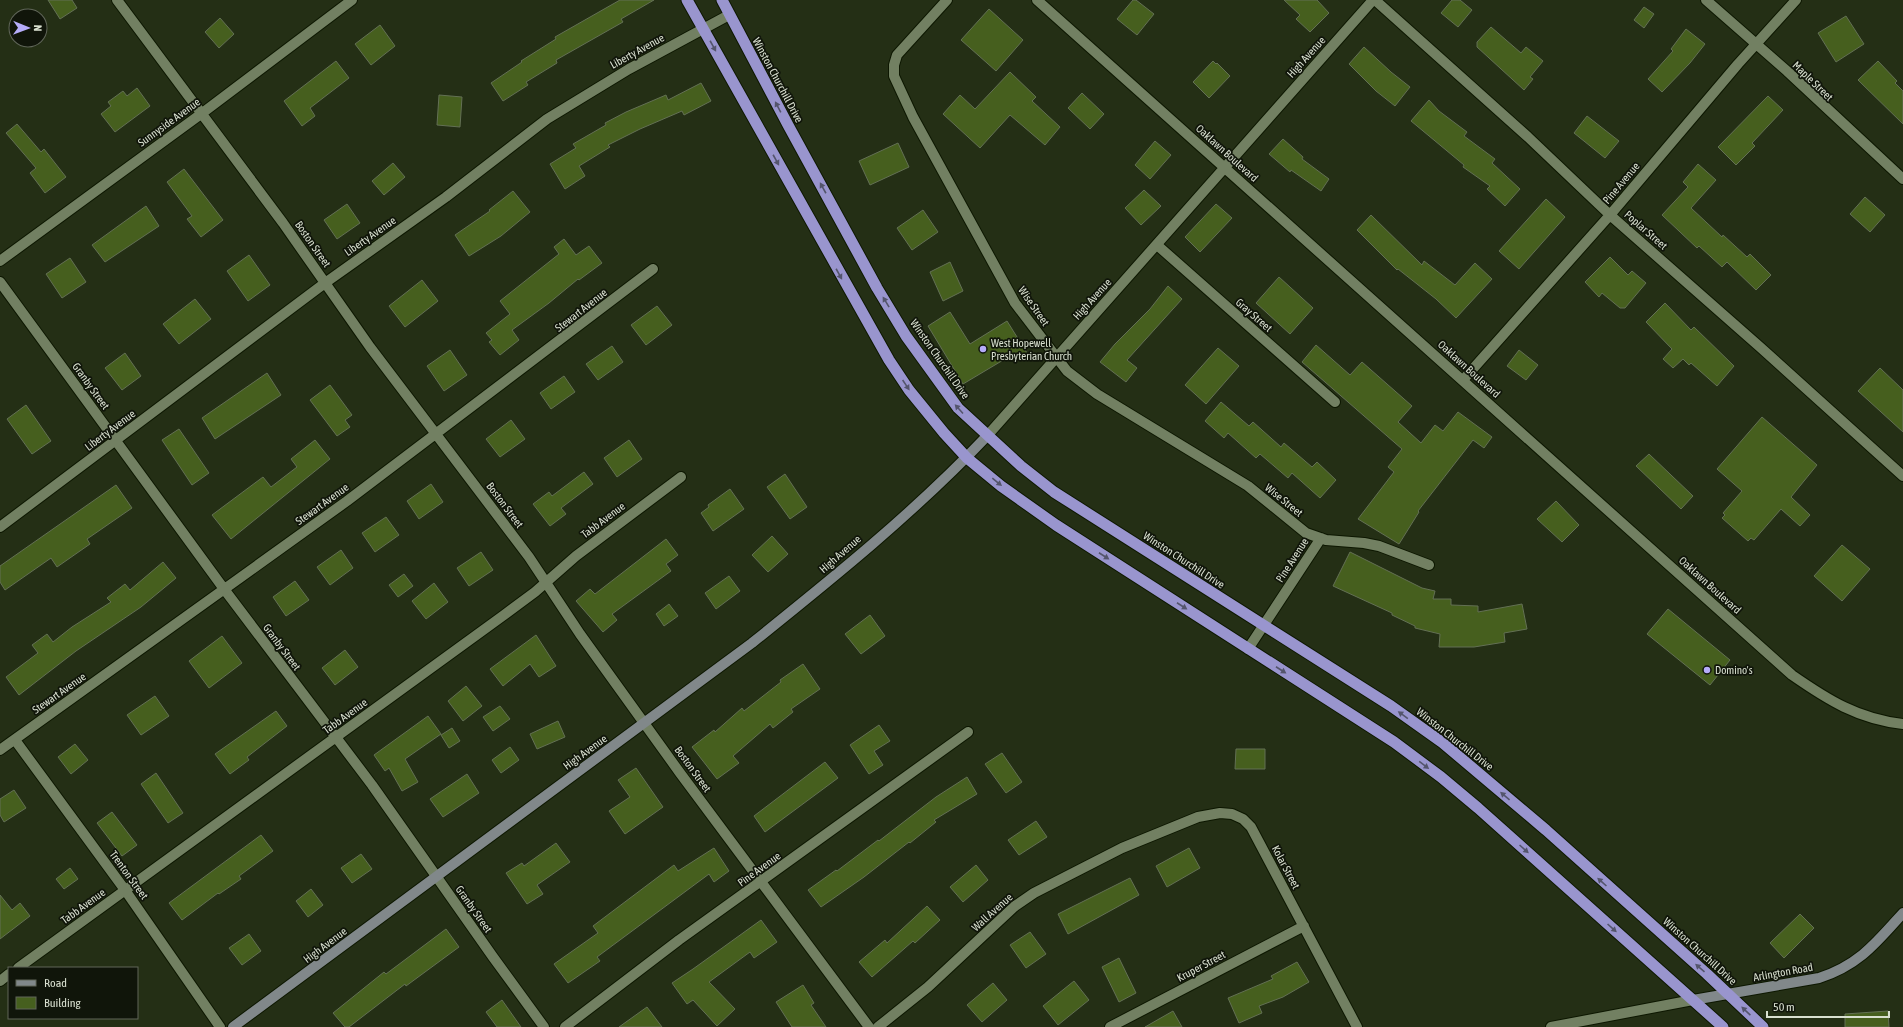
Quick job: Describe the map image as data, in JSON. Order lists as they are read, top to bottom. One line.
{"streets":{"highway":["Winston Churchill Drive"],"main road":["High Avenue","Arlington Road"],"street":["Liberty Avenue","Maple Street","Sunnyside Avenue","Oaklawn Boulevard","Pine Avenue","Poplar Street","Boston Street","Wise Street","Stewart Avenue","Gray Street","Granby Street","Tabb Avenue","Kolar Street","Trenton Street","Wall Avenue","Kruper Street"]},"crossings":[["Liberty Avenue","Winston Churchill Drive"],["Liberty Avenue","Boston Street"],["Liberty Avenue","Granby Street"],["High Avenue","Winston Churchill Drive"],["High Avenue","Oaklawn Boulevard"],["High Avenue","Poplar Street"],["High Avenue","Boston Street"],["High Avenue","Wise Street"],["High Avenue","Gray Street"],["High Avenue","Granby Street"],["Winston Churchill Drive","Pine Avenue"],["Winston Churchill Drive","Arlington Road"],["Maple Street","Pine Avenue"],["Sunnyside Avenue","Boston Street"],["Oaklawn Boulevard","Pine Avenue"],["Pine Avenue","Poplar Street"],["Pine Avenue","Boston Street"],["Pine Avenue","Wise Street"],["Boston Street","Stewart Avenue"],["Boston Street","Tabb Avenue"],["Stewart Avenue","Granby Street"],["Stewart Avenue","Trenton Street"],["Granby Street","Tabb Avenue"],["Tabb Avenue","Trenton Street"],["Kolar Street","Wall Avenue"],["Kolar Street","Kruper Street"]],"places":["West Hopewell Presbyterian Church","Domino's"],"legend":["Road","Building"],"scale_bar":"50 m","north":"right"}
